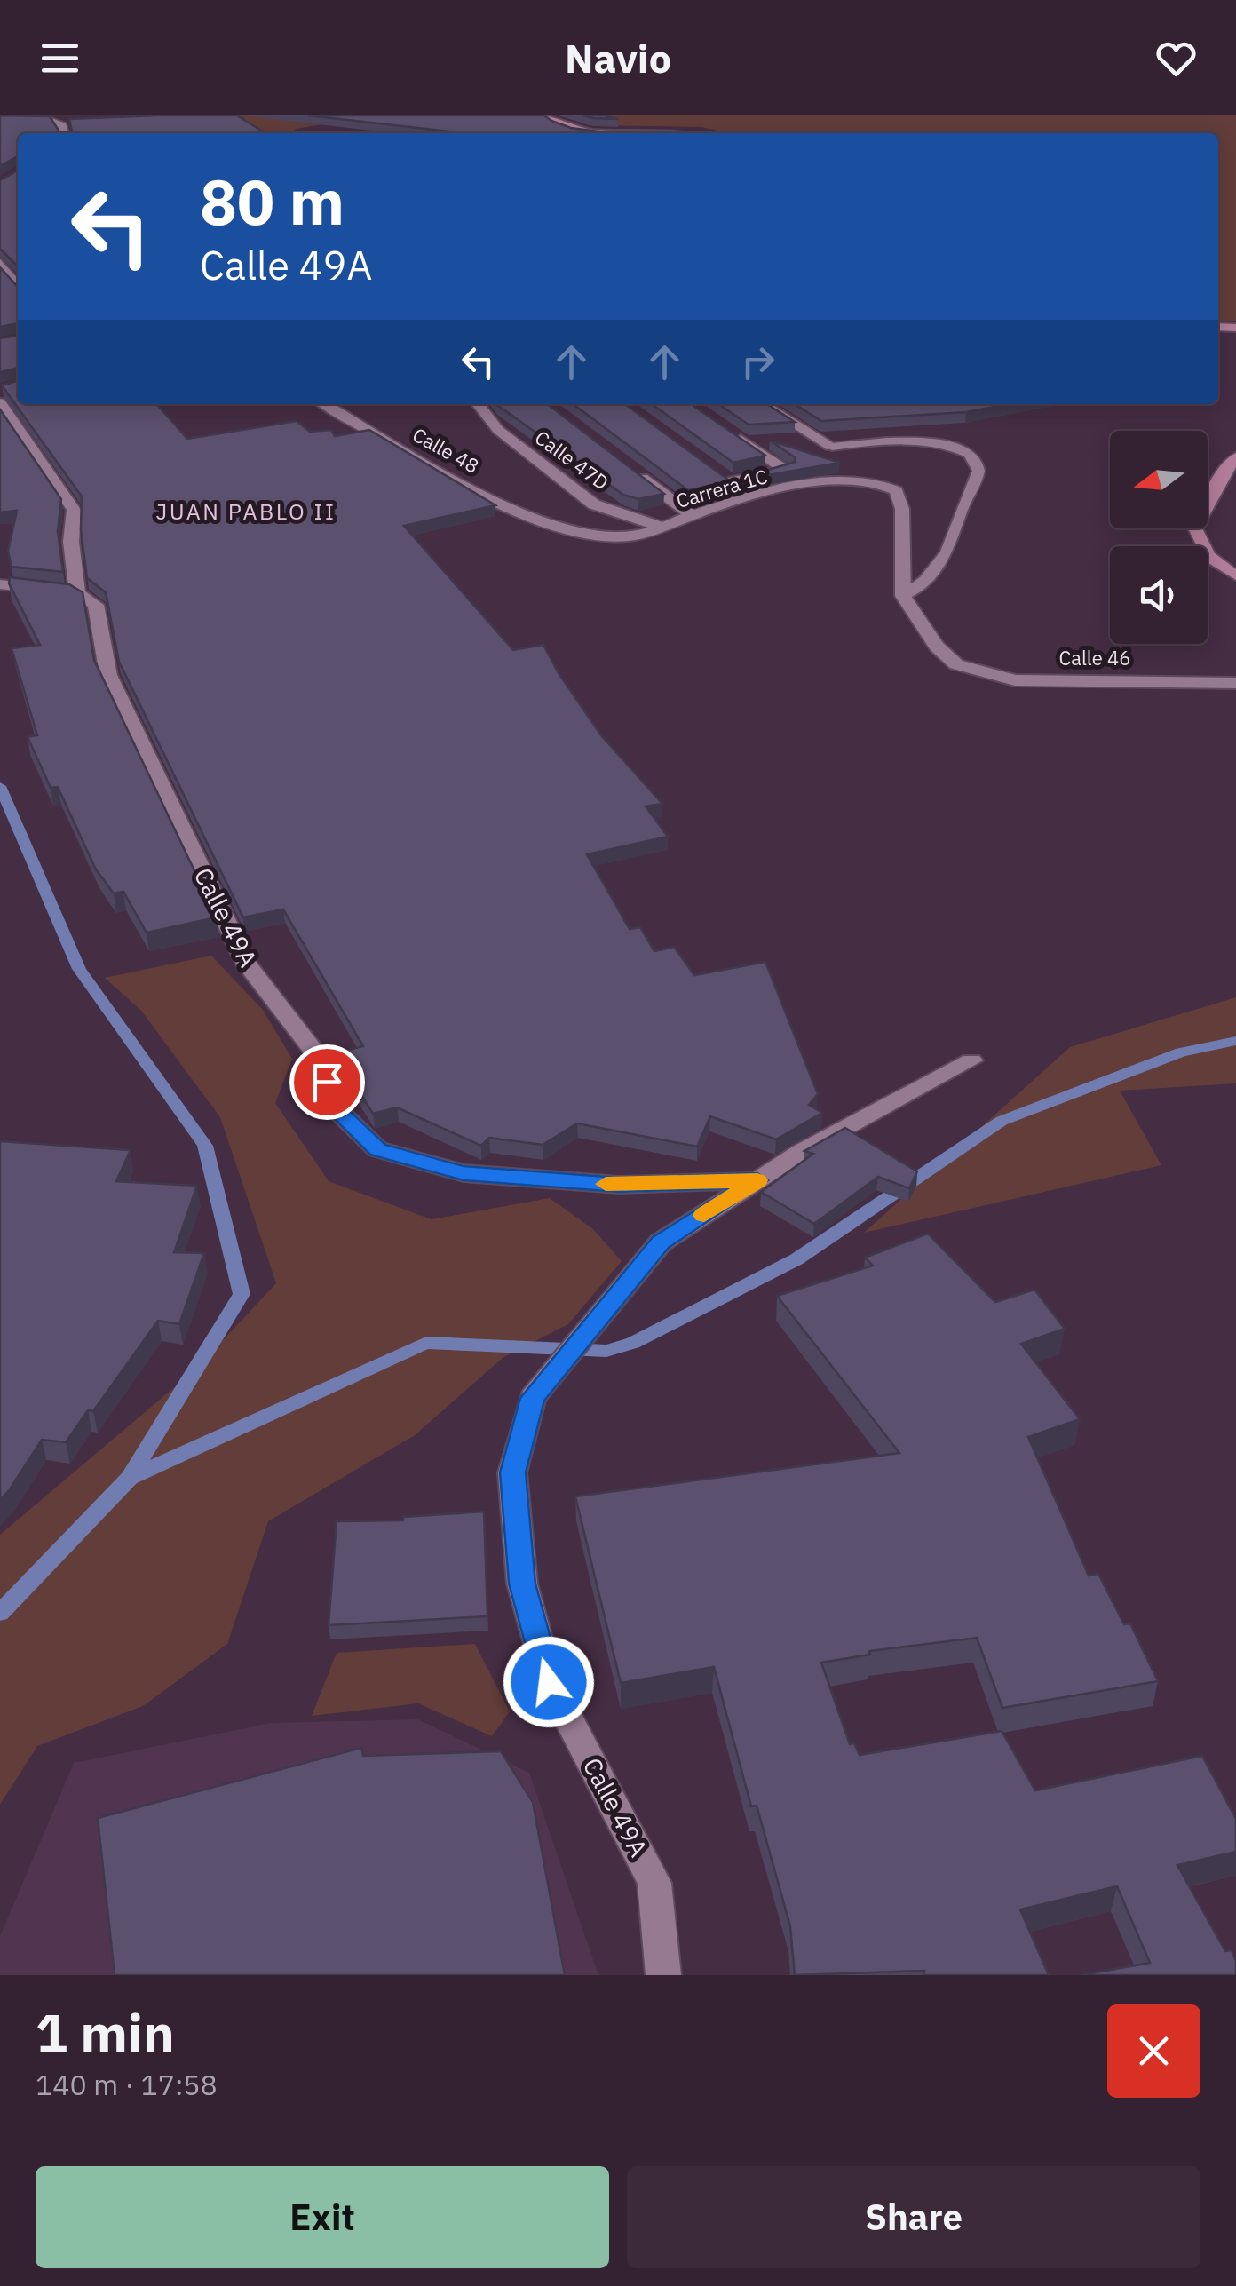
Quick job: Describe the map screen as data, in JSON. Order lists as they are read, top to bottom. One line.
{"streets":{"street":["Calle 48","Calle 47D","Carrera 1C","Calle 46","Calle 49A"]},"crossings":[["Calle 48","Carrera 1C"],["Calle 47D","Carrera 1C"],["Carrera 1C","Calle 46"]],"districts":["JUAN PABLO II"],"north":"left","page":{"header":"Navio","turn":["80 m","Calle 49A"],"heading":["1 min","140 m · 17:58"],"buttons":["Exit","Share"]}}
